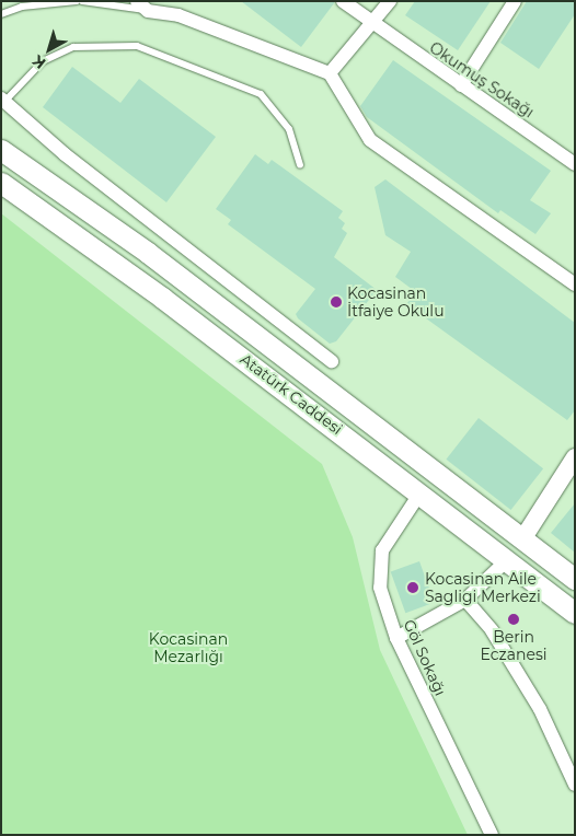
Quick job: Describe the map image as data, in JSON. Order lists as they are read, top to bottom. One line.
{"streets":{"main road":["Atatürk Caddesi"],"street":["Okumuş Sokağı","Göl Sokağı"]},"crossings":[["Atatürk Caddesi","Göl Sokağı"]],"parks":["Kocasinan Mezarlığı"],"places":["Kocasinan İtfaiye Okulu","Kocasinan Aile Sagligi Merkezi","Berin Eczanesi"],"north":"bottom left"}
